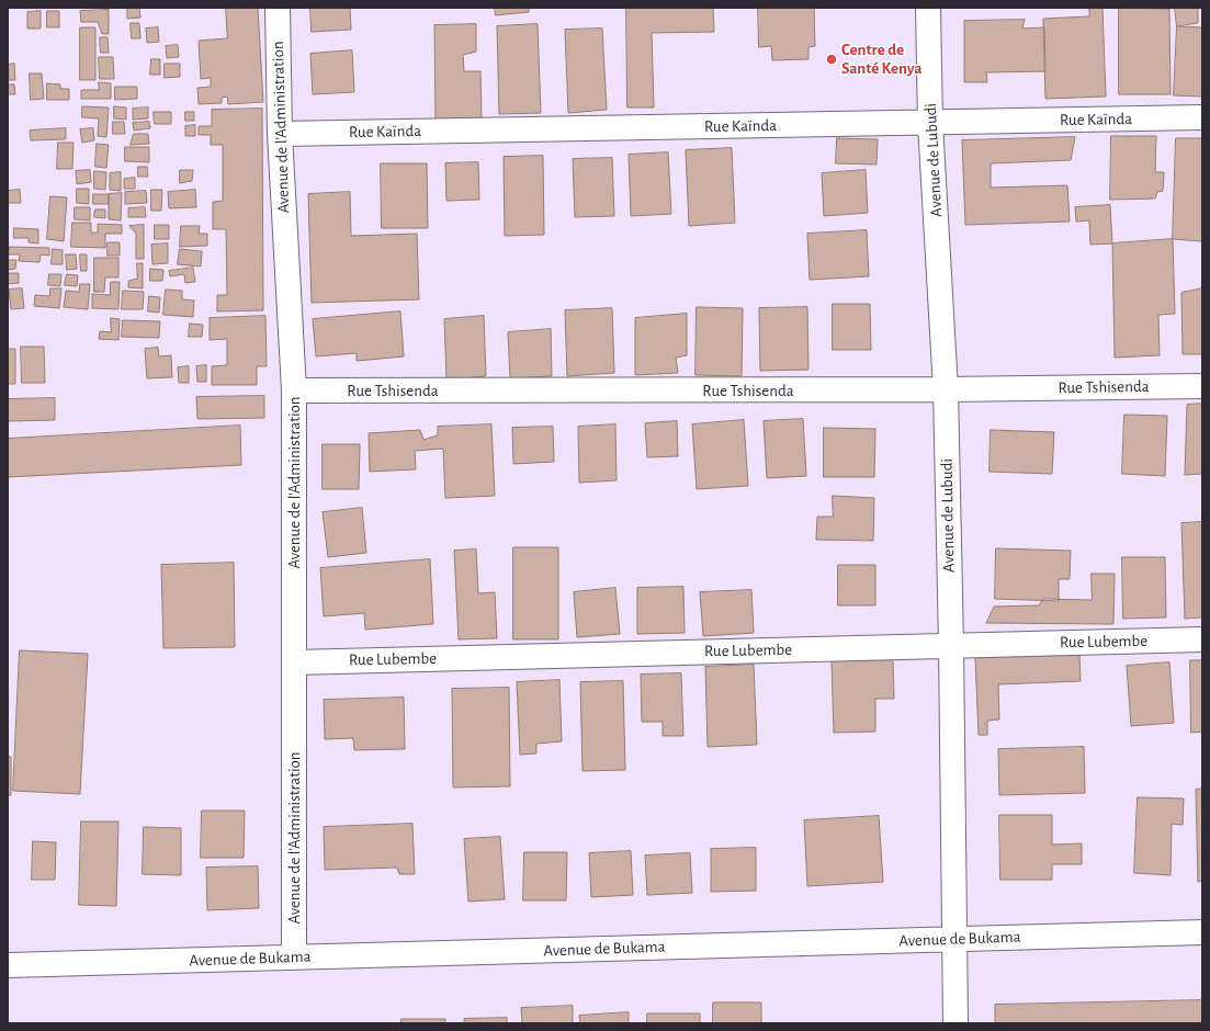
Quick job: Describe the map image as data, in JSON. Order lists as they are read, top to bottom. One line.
{"streets":{"street":["Rue Kaïnda","Avenue de l'Administration","Avenue de Lubudi","Rue Tshisenda","Rue Lubembe","Avenue de Bukama"]},"crossings":[["Rue Kaïnda","Avenue de l'Administration"],["Rue Kaïnda","Avenue de Lubudi"],["Avenue de l'Administration","Rue Tshisenda"],["Avenue de l'Administration","Rue Lubembe"],["Avenue de l'Administration","Avenue de Bukama"],["Avenue de Lubudi","Rue Tshisenda"],["Avenue de Lubudi","Rue Lubembe"],["Avenue de Lubudi","Avenue de Bukama"]],"places":["Centre de Santé Kenya"]}
